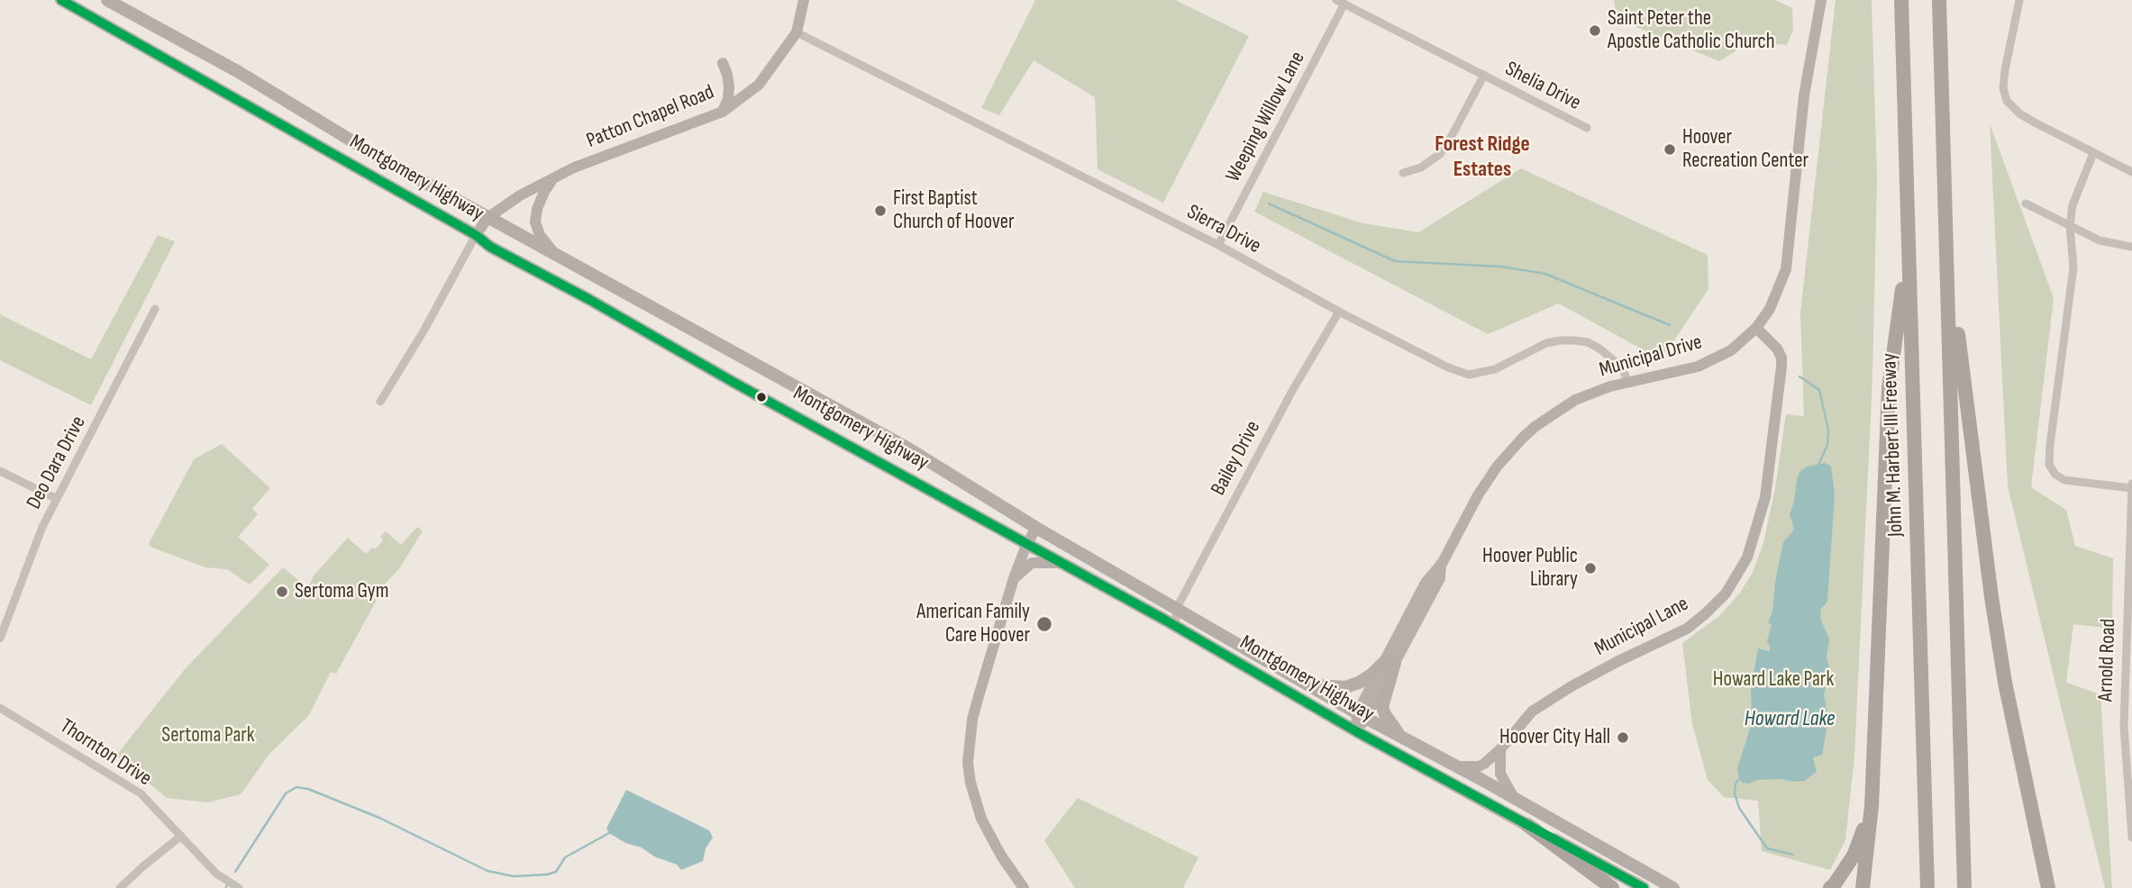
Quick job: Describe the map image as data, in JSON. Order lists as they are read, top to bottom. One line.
{"streets":{"highway":["John M. Harbert III Freeway"],"main road":["Montgomery Highway"],"street":["Shelia Drive","Patton Chapel Road","Weeping Willow Lane","Sierra Drive","Municipal Drive","Bailey Drive","Deo Dara Drive","Municipal Lane","Arnold Road","Thornton Drive"]},"crossings":[["Shelia Drive","Weeping Willow Lane"],["Patton Chapel Road","Montgomery Highway"],["Patton Chapel Road","Sierra Drive"],["Weeping Willow Lane","Sierra Drive"],["Montgomery Highway","Municipal Drive"],["Montgomery Highway","Bailey Drive"],["Montgomery Highway","Municipal Lane"],["Sierra Drive","Municipal Drive"],["Sierra Drive","Bailey Drive"],["Municipal Drive","Municipal Lane"]],"districts":["Forest Ridge Estates"],"water":["Howard Lake"],"parks":["Howard Lake Park","Sertoma Park"],"places":["Saint Peter the Apostle Catholic Church","Hoover Recreation Center","First Baptist Church of Hoover","Hoover Public Library","Sertoma Gym","American Family Care Hoover","Hoover City Hall"]}
